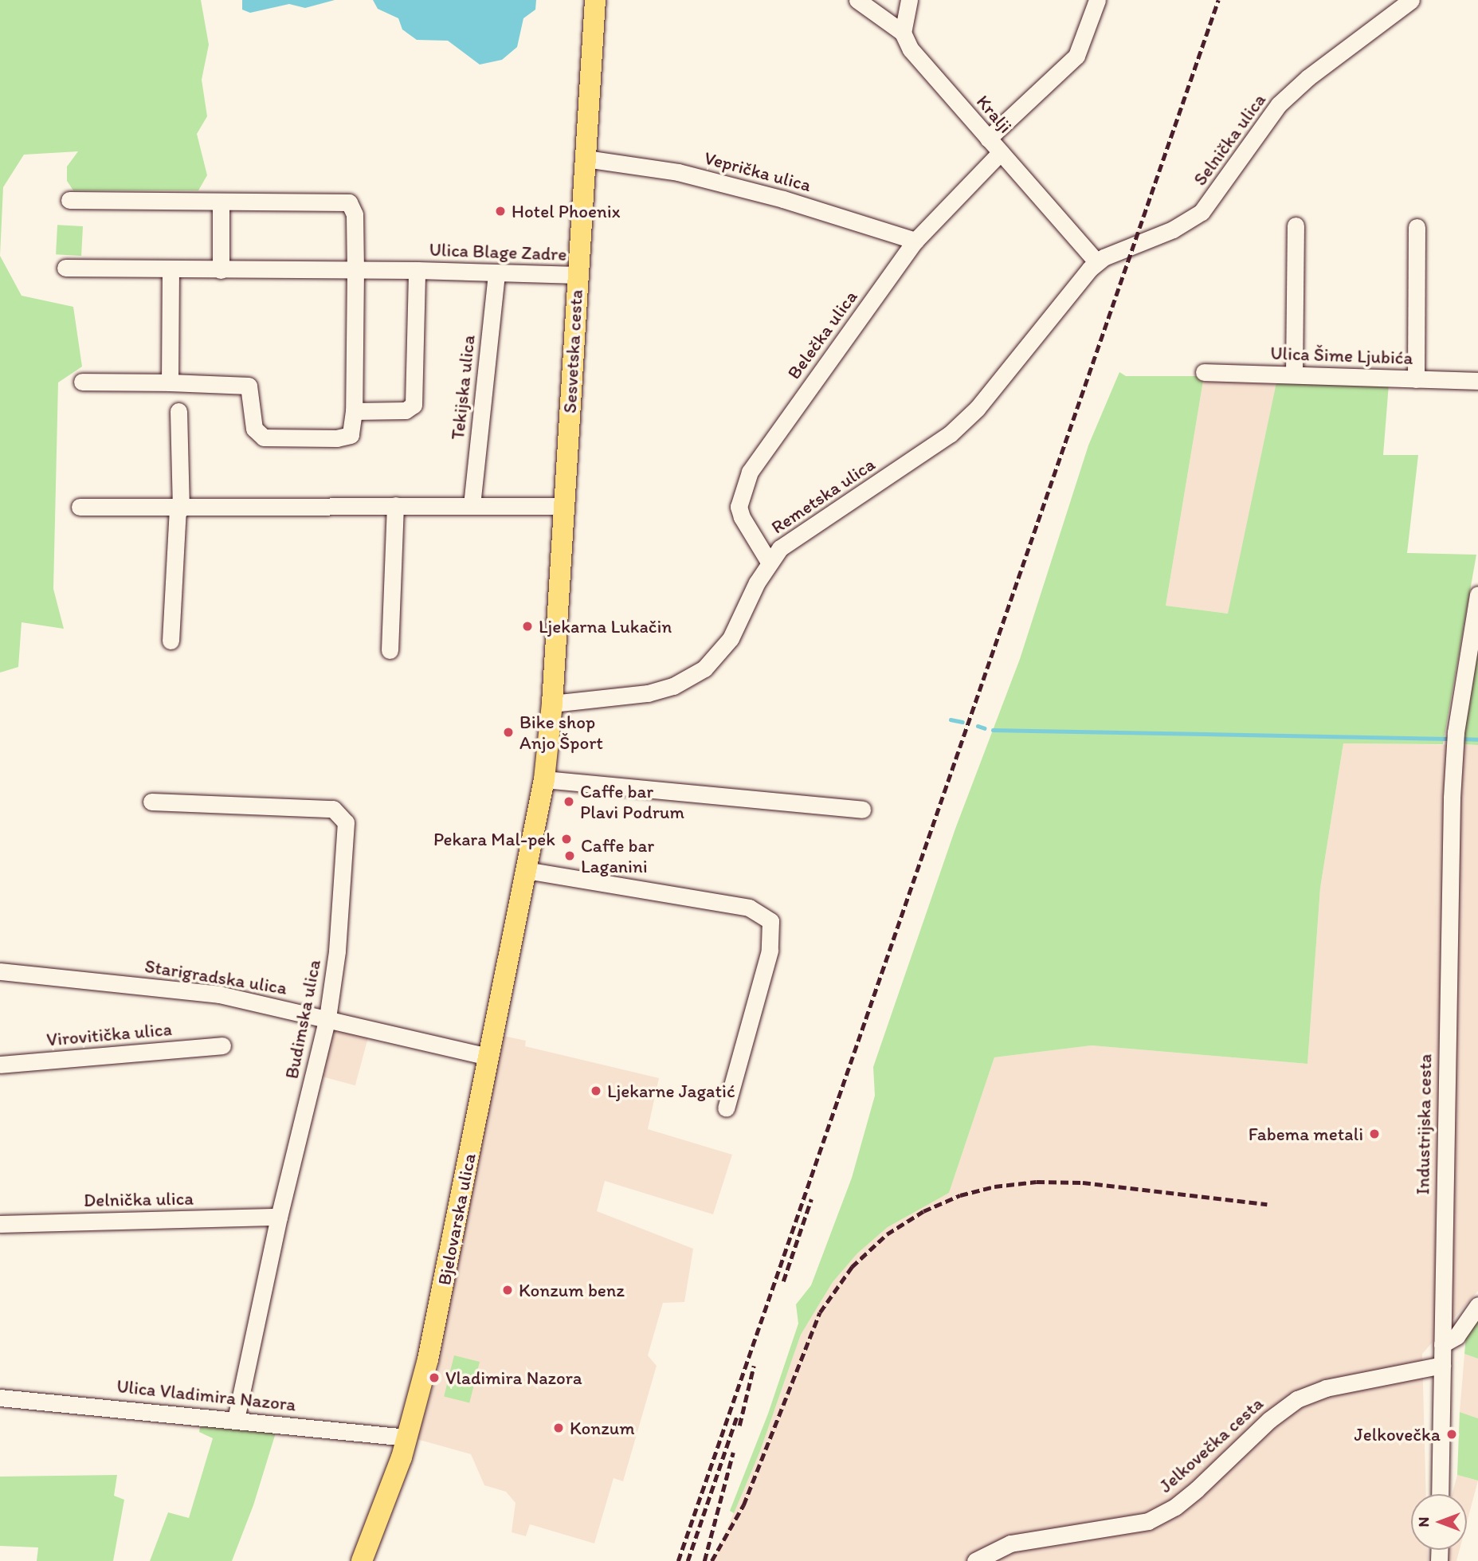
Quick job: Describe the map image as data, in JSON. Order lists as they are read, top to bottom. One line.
{"streets":{"main road":["Sesvetska cesta","Bjelovarska ulica"],"street":["Kralji","Selnička ulica","Veprička ulica","Ulica Blage Zadre","Belečka ulica","Ulica Šime Ljubića","Tekijska ulica","Remetska ulica","Starigradska ulica","Budimska ulica","Virovitička ulica","Industrijska cesta","Delnička ulica","Ulica Vladimira Nazora","Jelkovečka cesta"]},"crossings":[["Kralji","Selnička ulica"],["Kralji","Belečka ulica"],["Kralji","Remetska ulica"],["Selnička ulica","Remetska ulica"],["Veprička ulica","Belečka ulica"],["Veprička ulica","Sesvetska cesta"],["Ulica Blage Zadre","Sesvetska cesta"],["Ulica Blage Zadre","Tekijska ulica"],["Belečka ulica","Remetska ulica"],["Sesvetska cesta","Remetska ulica"],["Sesvetska cesta","Bjelovarska ulica"],["Remetska ulica","Bjelovarska ulica"],["Starigradska ulica","Budimska ulica"],["Starigradska ulica","Bjelovarska ulica"],["Budimska ulica","Delnička ulica"],["Budimska ulica","Ulica Vladimira Nazora"],["Industrijska cesta","Jelkovečka cesta"],["Bjelovarska ulica","Ulica Vladimira Nazora"]],"places":["Hotel Phoenix","Ljekarna Lukačin","Bike shop Anjo Šport","Caffe bar Plavi Podrum","Pekara Mal-pek","Caffe bar Laganini","Ljekarne Jagatić","Fabema metali","Konzum benz","Vladimira Nazora","Konzum","Jelkovečka"],"north":"left"}
